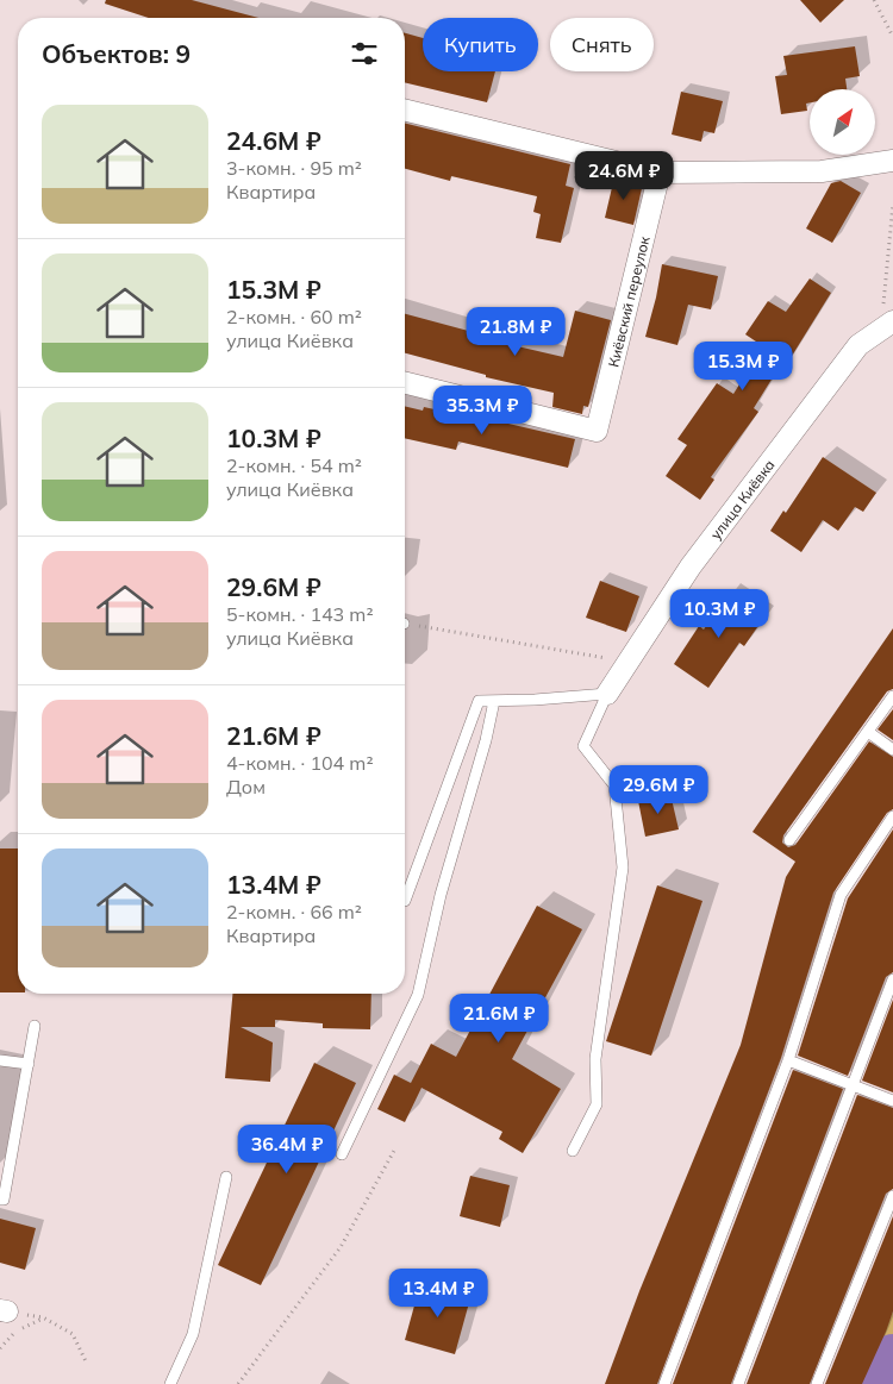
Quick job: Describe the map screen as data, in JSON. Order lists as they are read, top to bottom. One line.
{"streets":{"street":["Киёвский переулок","улица Киёвка"]},"north":"top right","page":{"chip":["Купить","Снять"],"heading":"Объектов: 9","list":[{"name":"24.6M ₽","note":"3-комн. · 95 m² · Квартира"},{"name":"15.3M ₽","note":"2-комн. · 60 m² · улица Киёвка"},{"name":"10.3M ₽","note":"2-комн. · 54 m² · улица Киёвка"},{"name":"29.6M ₽","note":"5-комн. · 143 m² · улица Киёвка"},{"name":"21.6M ₽","note":"4-комн. · 104 m² · Дом"},{"name":"13.4M ₽","note":"2-комн. · 66 m² · Квартира"}],"price":["24.6M ₽","21.8M ₽","15.3M ₽","35.3M ₽","10.3M ₽","29.6M ₽","21.6M ₽","36.4M ₽","13.4M ₽"]}}
